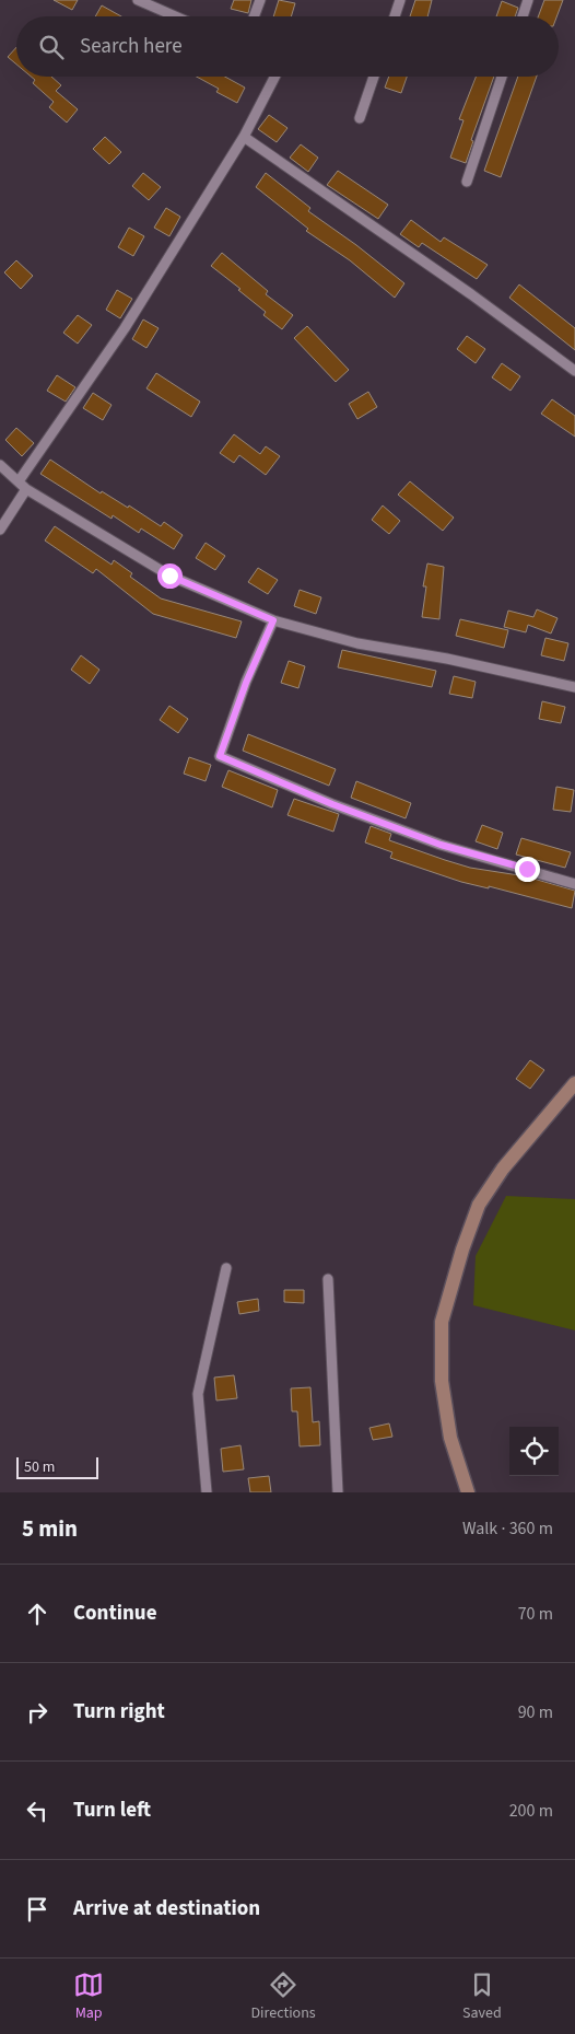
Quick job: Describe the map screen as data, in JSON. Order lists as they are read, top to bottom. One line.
{"scale_bar":"50 m","page":{"search":"Search here","scale":"50 m","heading":["5 min","Walk · 360 m"],"list":[["Continue","70 m"],["Turn right","90 m"],["Turn left","200 m"],"Arrive at destination"],"nav":["Map","Directions","Saved"]}}
